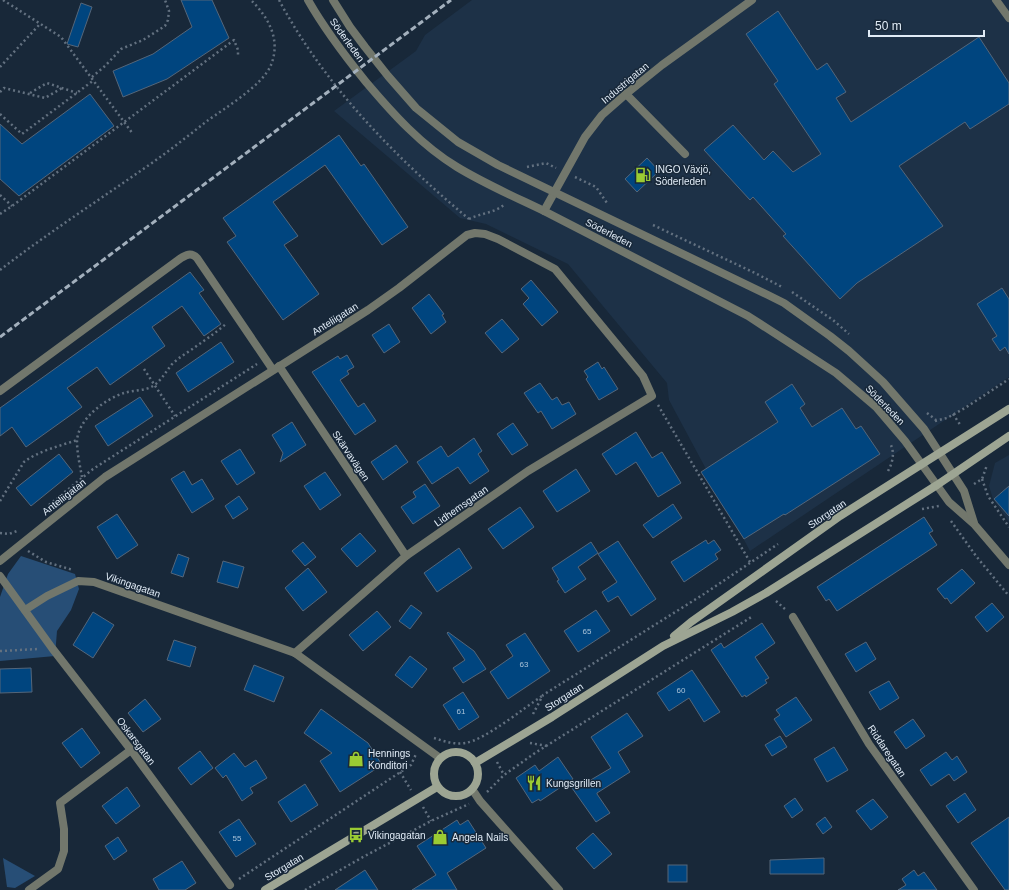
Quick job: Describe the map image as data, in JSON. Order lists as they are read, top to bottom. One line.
{"streets":{"main road":["Storgatan"],"street":["Söderleden","Industrigatan","Anteliigatan","Skärvavägen","Lidhemsgatan","Vikingagatan","Oskarsgatan","Riddaregatan"]},"crossings":[["Söderleden","Industrigatan"],["Söderleden","Storgatan"],["Anteliigatan","Skärvavägen"],["Anteliigatan","Lidhemsgatan"],["Skärvavägen","Lidhemsgatan"],["Lidhemsgatan","Vikingagatan"],["Storgatan","Vikingagatan"],["Vikingagatan","Oskarsgatan"]],"places":{"fuel station":["INGO Växjö, Söderleden"],"shop":["Hennings Konditori","Angela Nails"],"restaurant":["Kungsgrillen"],"bus stop":["Vikingagatan"]},"house_numbers":["65","63","60","61","55"],"scale_bar":"50 m"}
